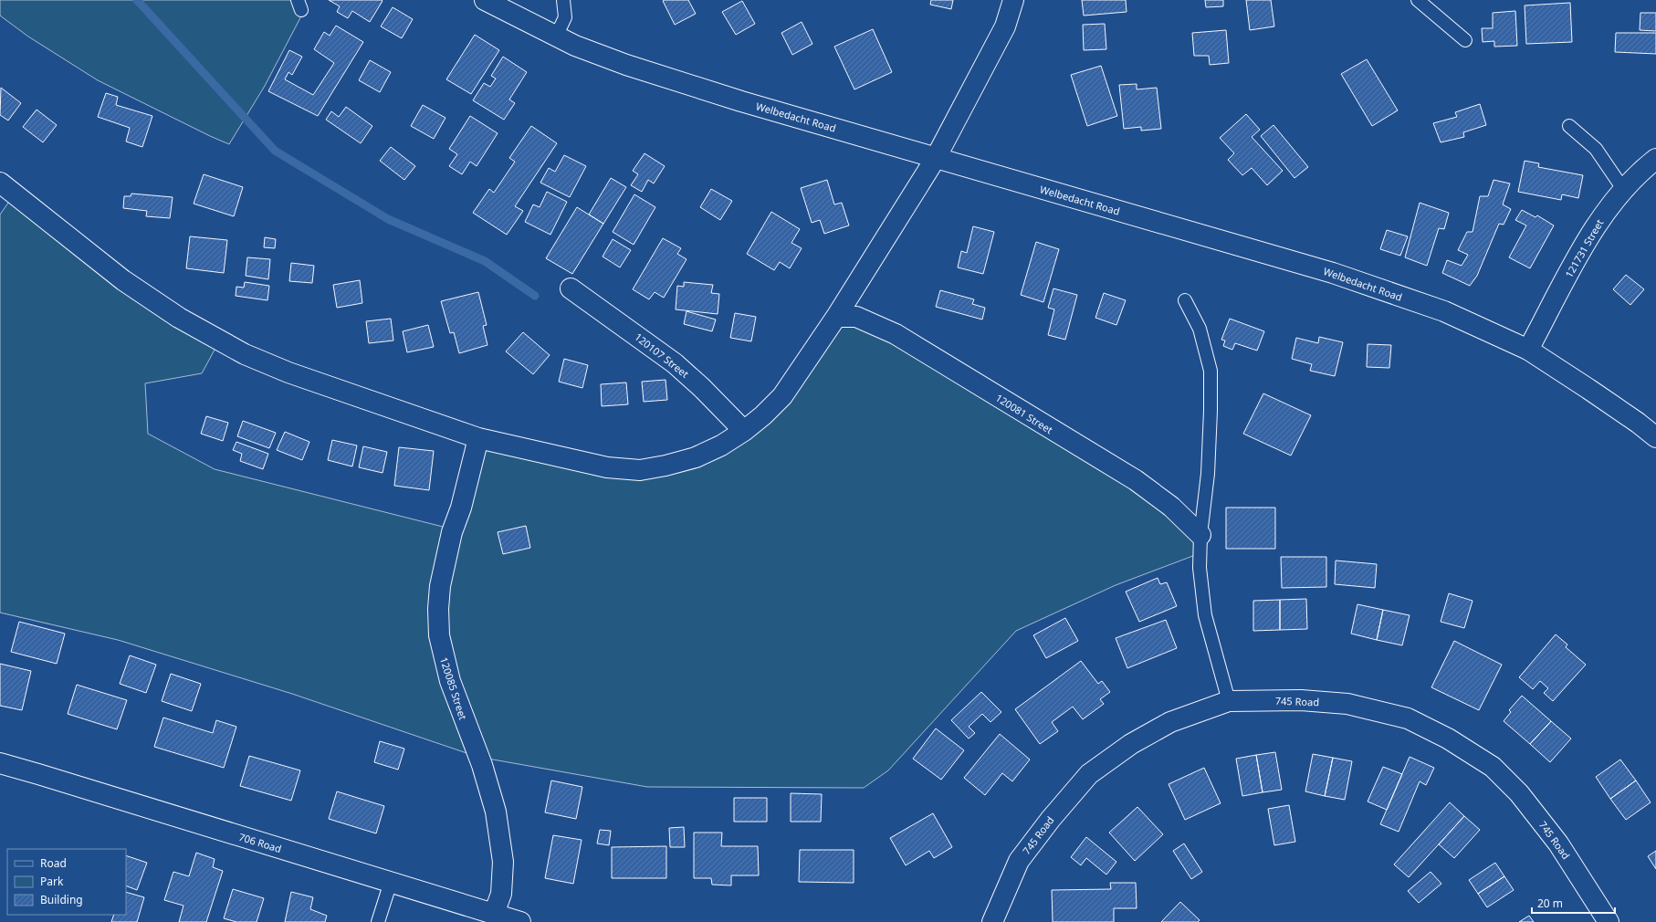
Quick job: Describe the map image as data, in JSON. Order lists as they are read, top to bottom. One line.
{"streets":{"street":["Welbedacht Road","121731 Street","120107 Street","120081 Street","120085 Street","745 Road","706 Road"]},"crossings":[["Welbedacht Road","121731 Street"],["120085 Street","706 Road"]],"legend":["Road","Park","Building"],"scale_bar":"20 m"}
